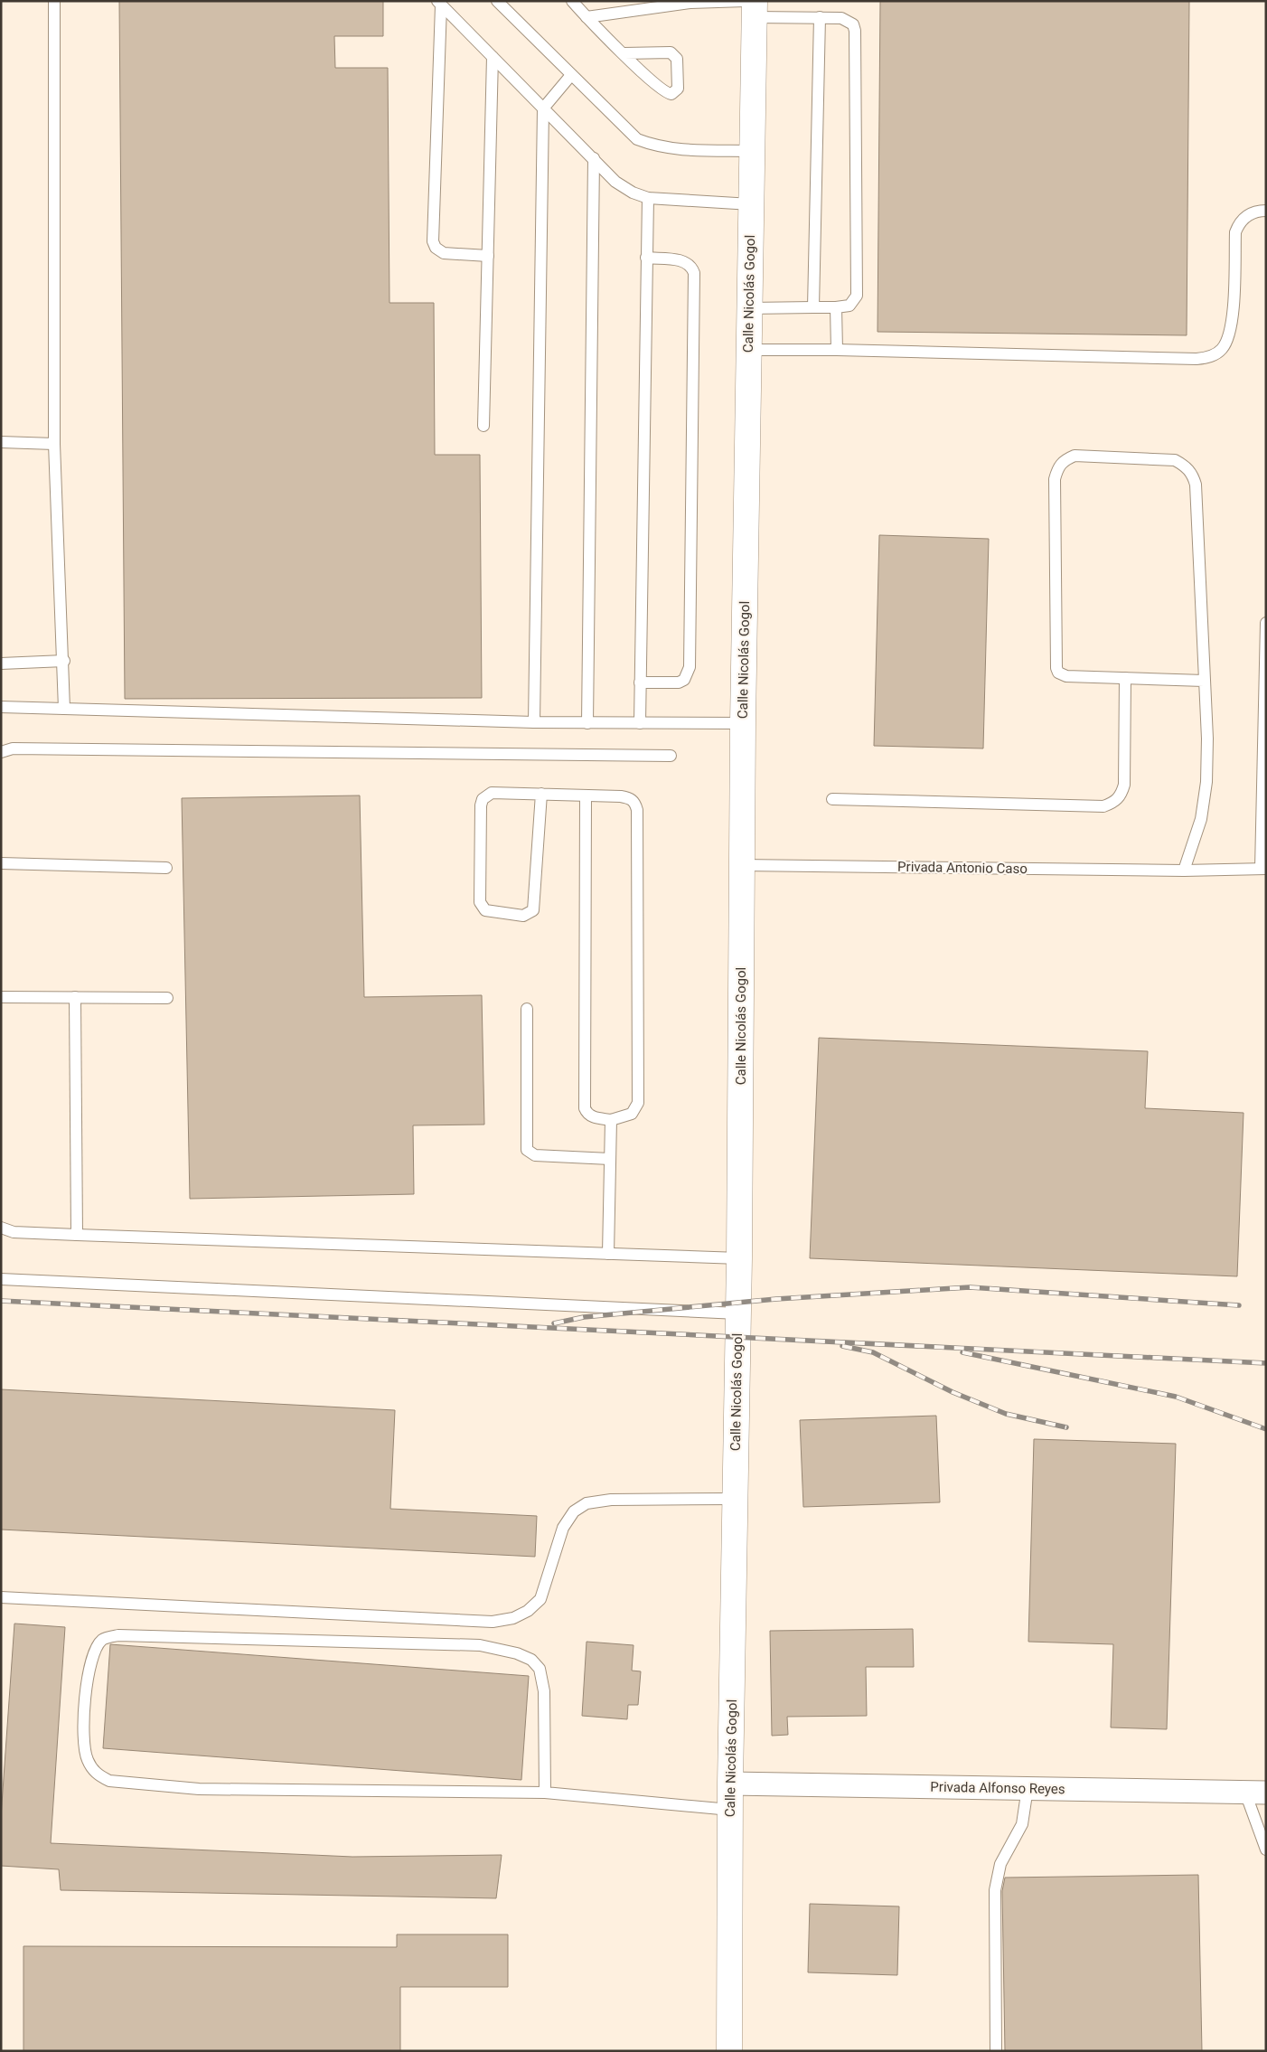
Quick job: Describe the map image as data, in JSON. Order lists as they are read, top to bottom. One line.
{"streets":{"street":["Calle Nicolás Gogol","Privada Alfonso Reyes"],"lane":["Privada Antonio Caso"]},"crossings":[["Calle Nicolás Gogol","Privada Antonio Caso"],["Calle Nicolás Gogol","Privada Alfonso Reyes"]]}
